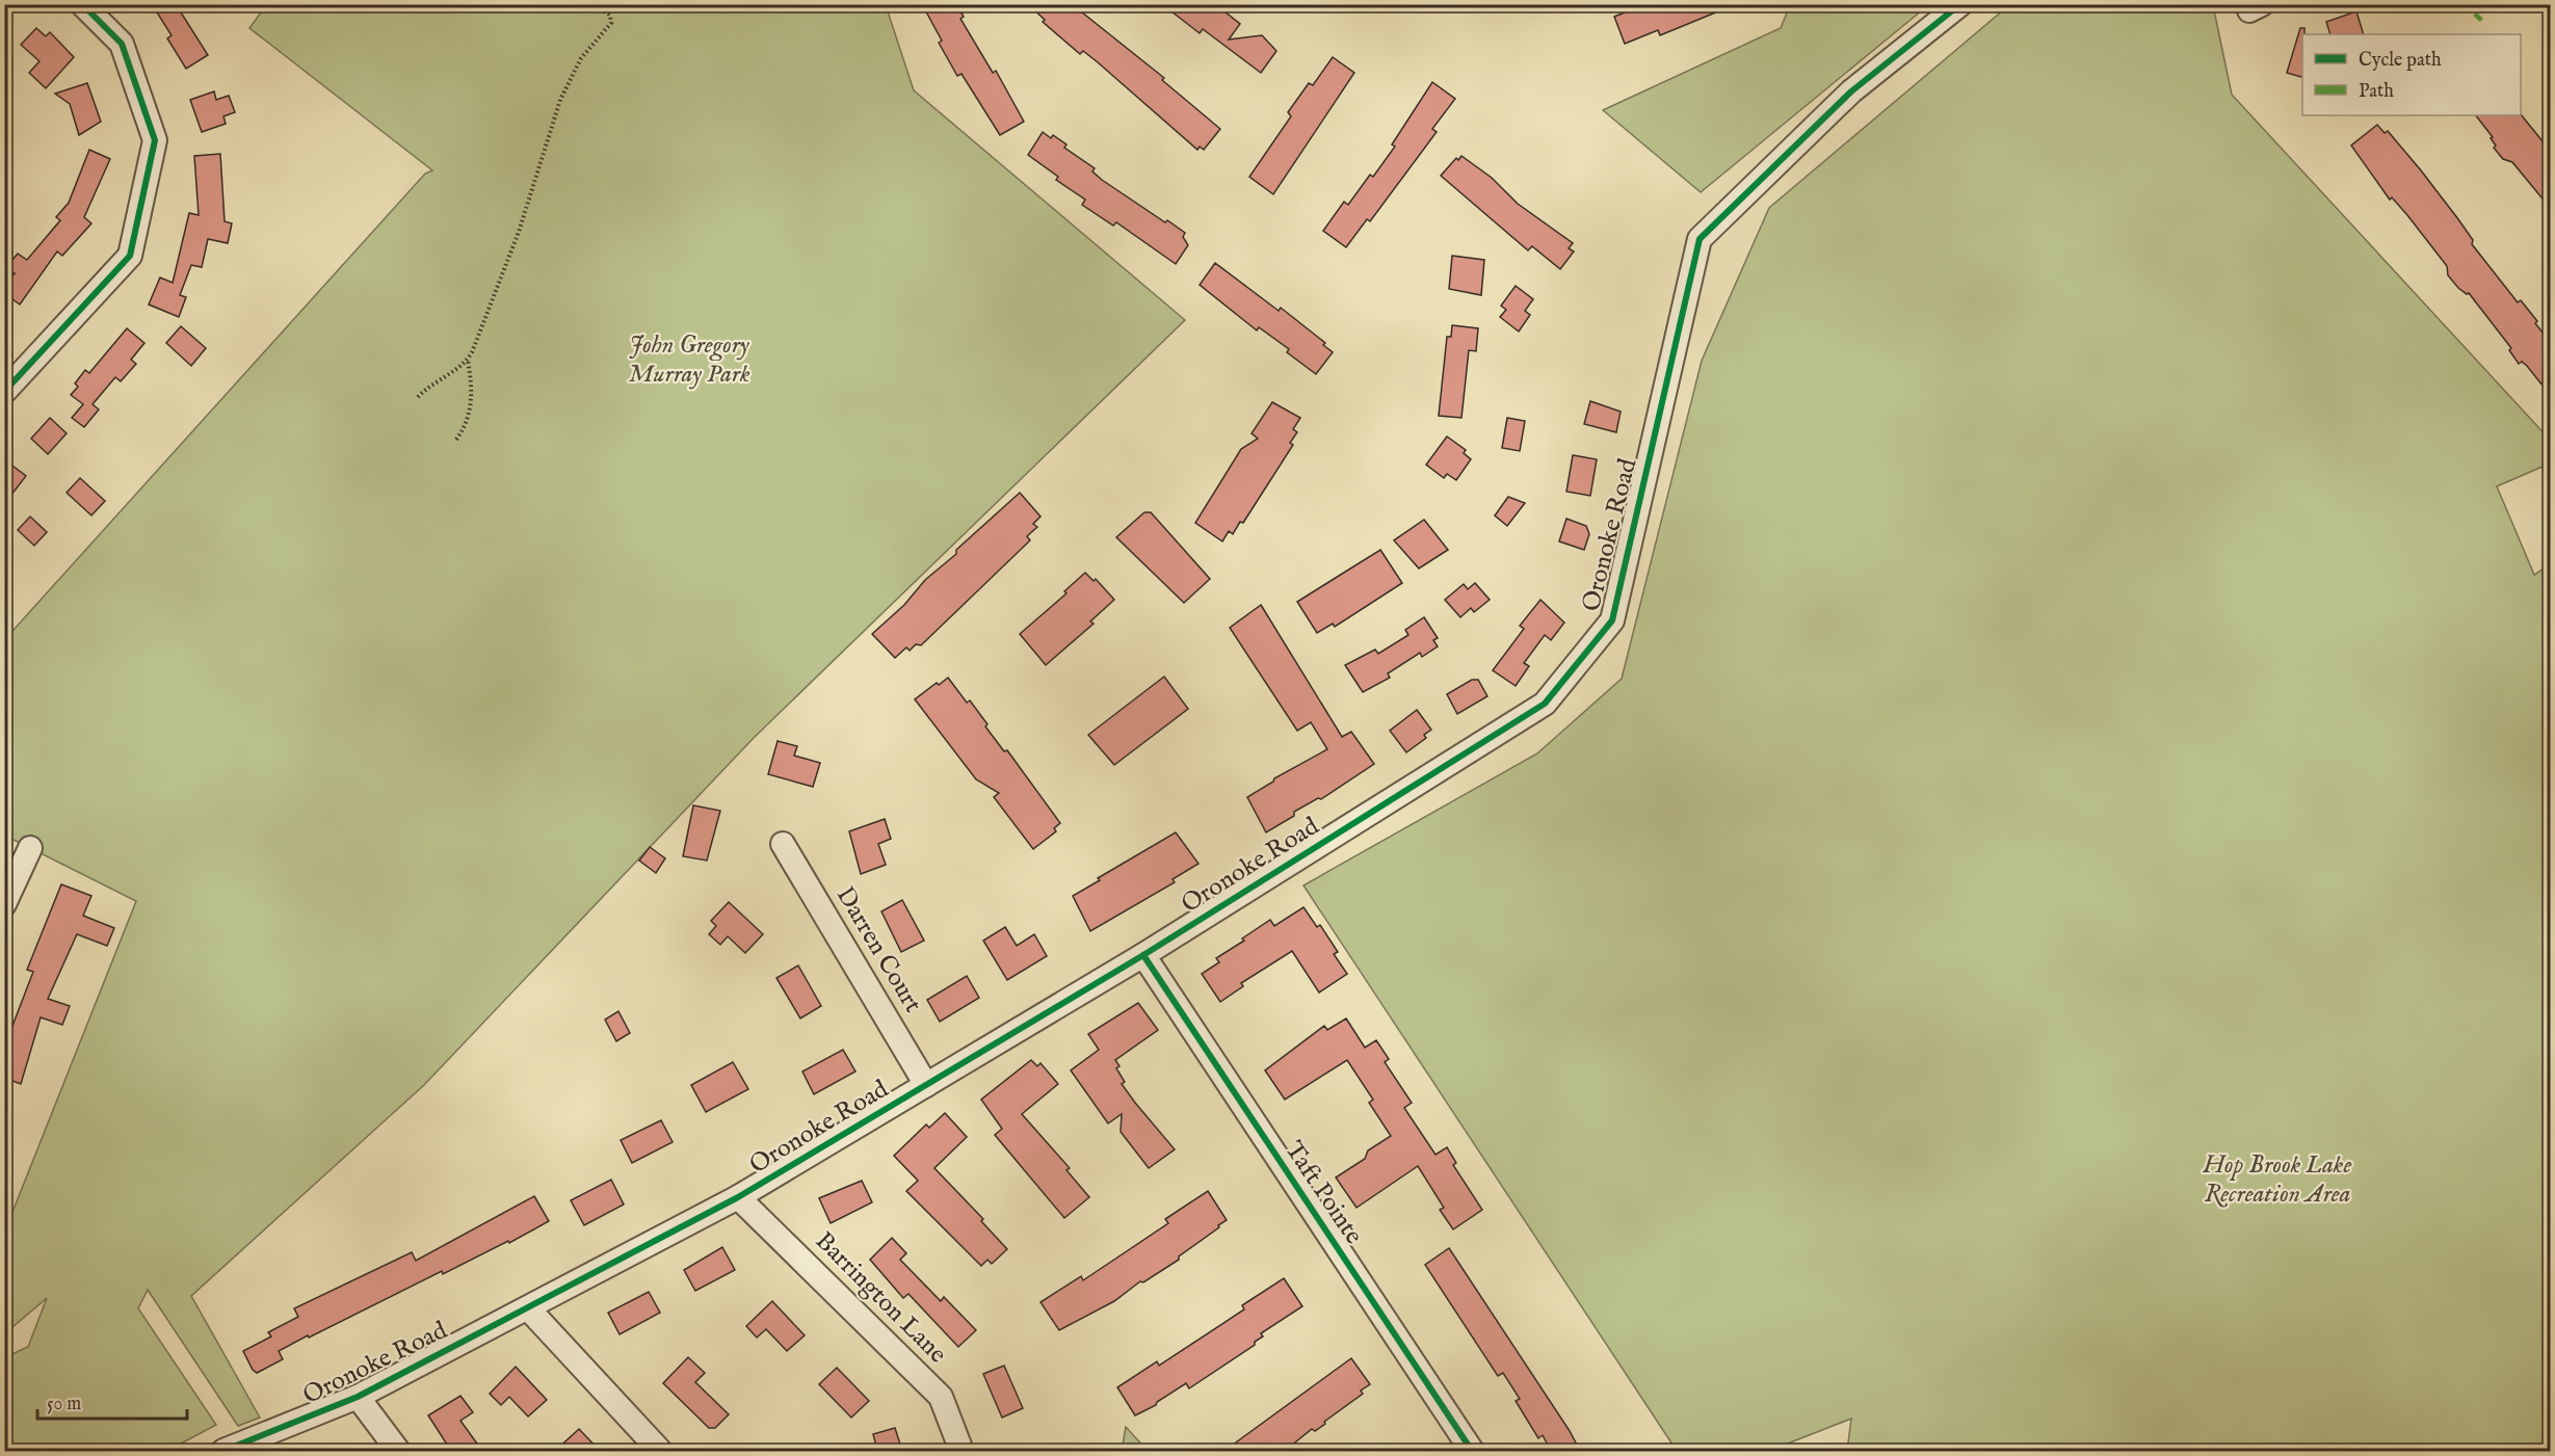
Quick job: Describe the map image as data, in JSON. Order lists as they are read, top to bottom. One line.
{"streets":{"street":["Oronoke Road","Darren Court","Taft Pointe","Barrington Lane"]},"crossings":[["Oronoke Road","Darren Court"],["Oronoke Road","Taft Pointe"],["Oronoke Road","Barrington Lane"]],"parks":["John Gregory Murray Park","Hop Brook Lake Recreation Area"],"legend":["Cycle path","Path"],"scale_bar":"50 m"}
